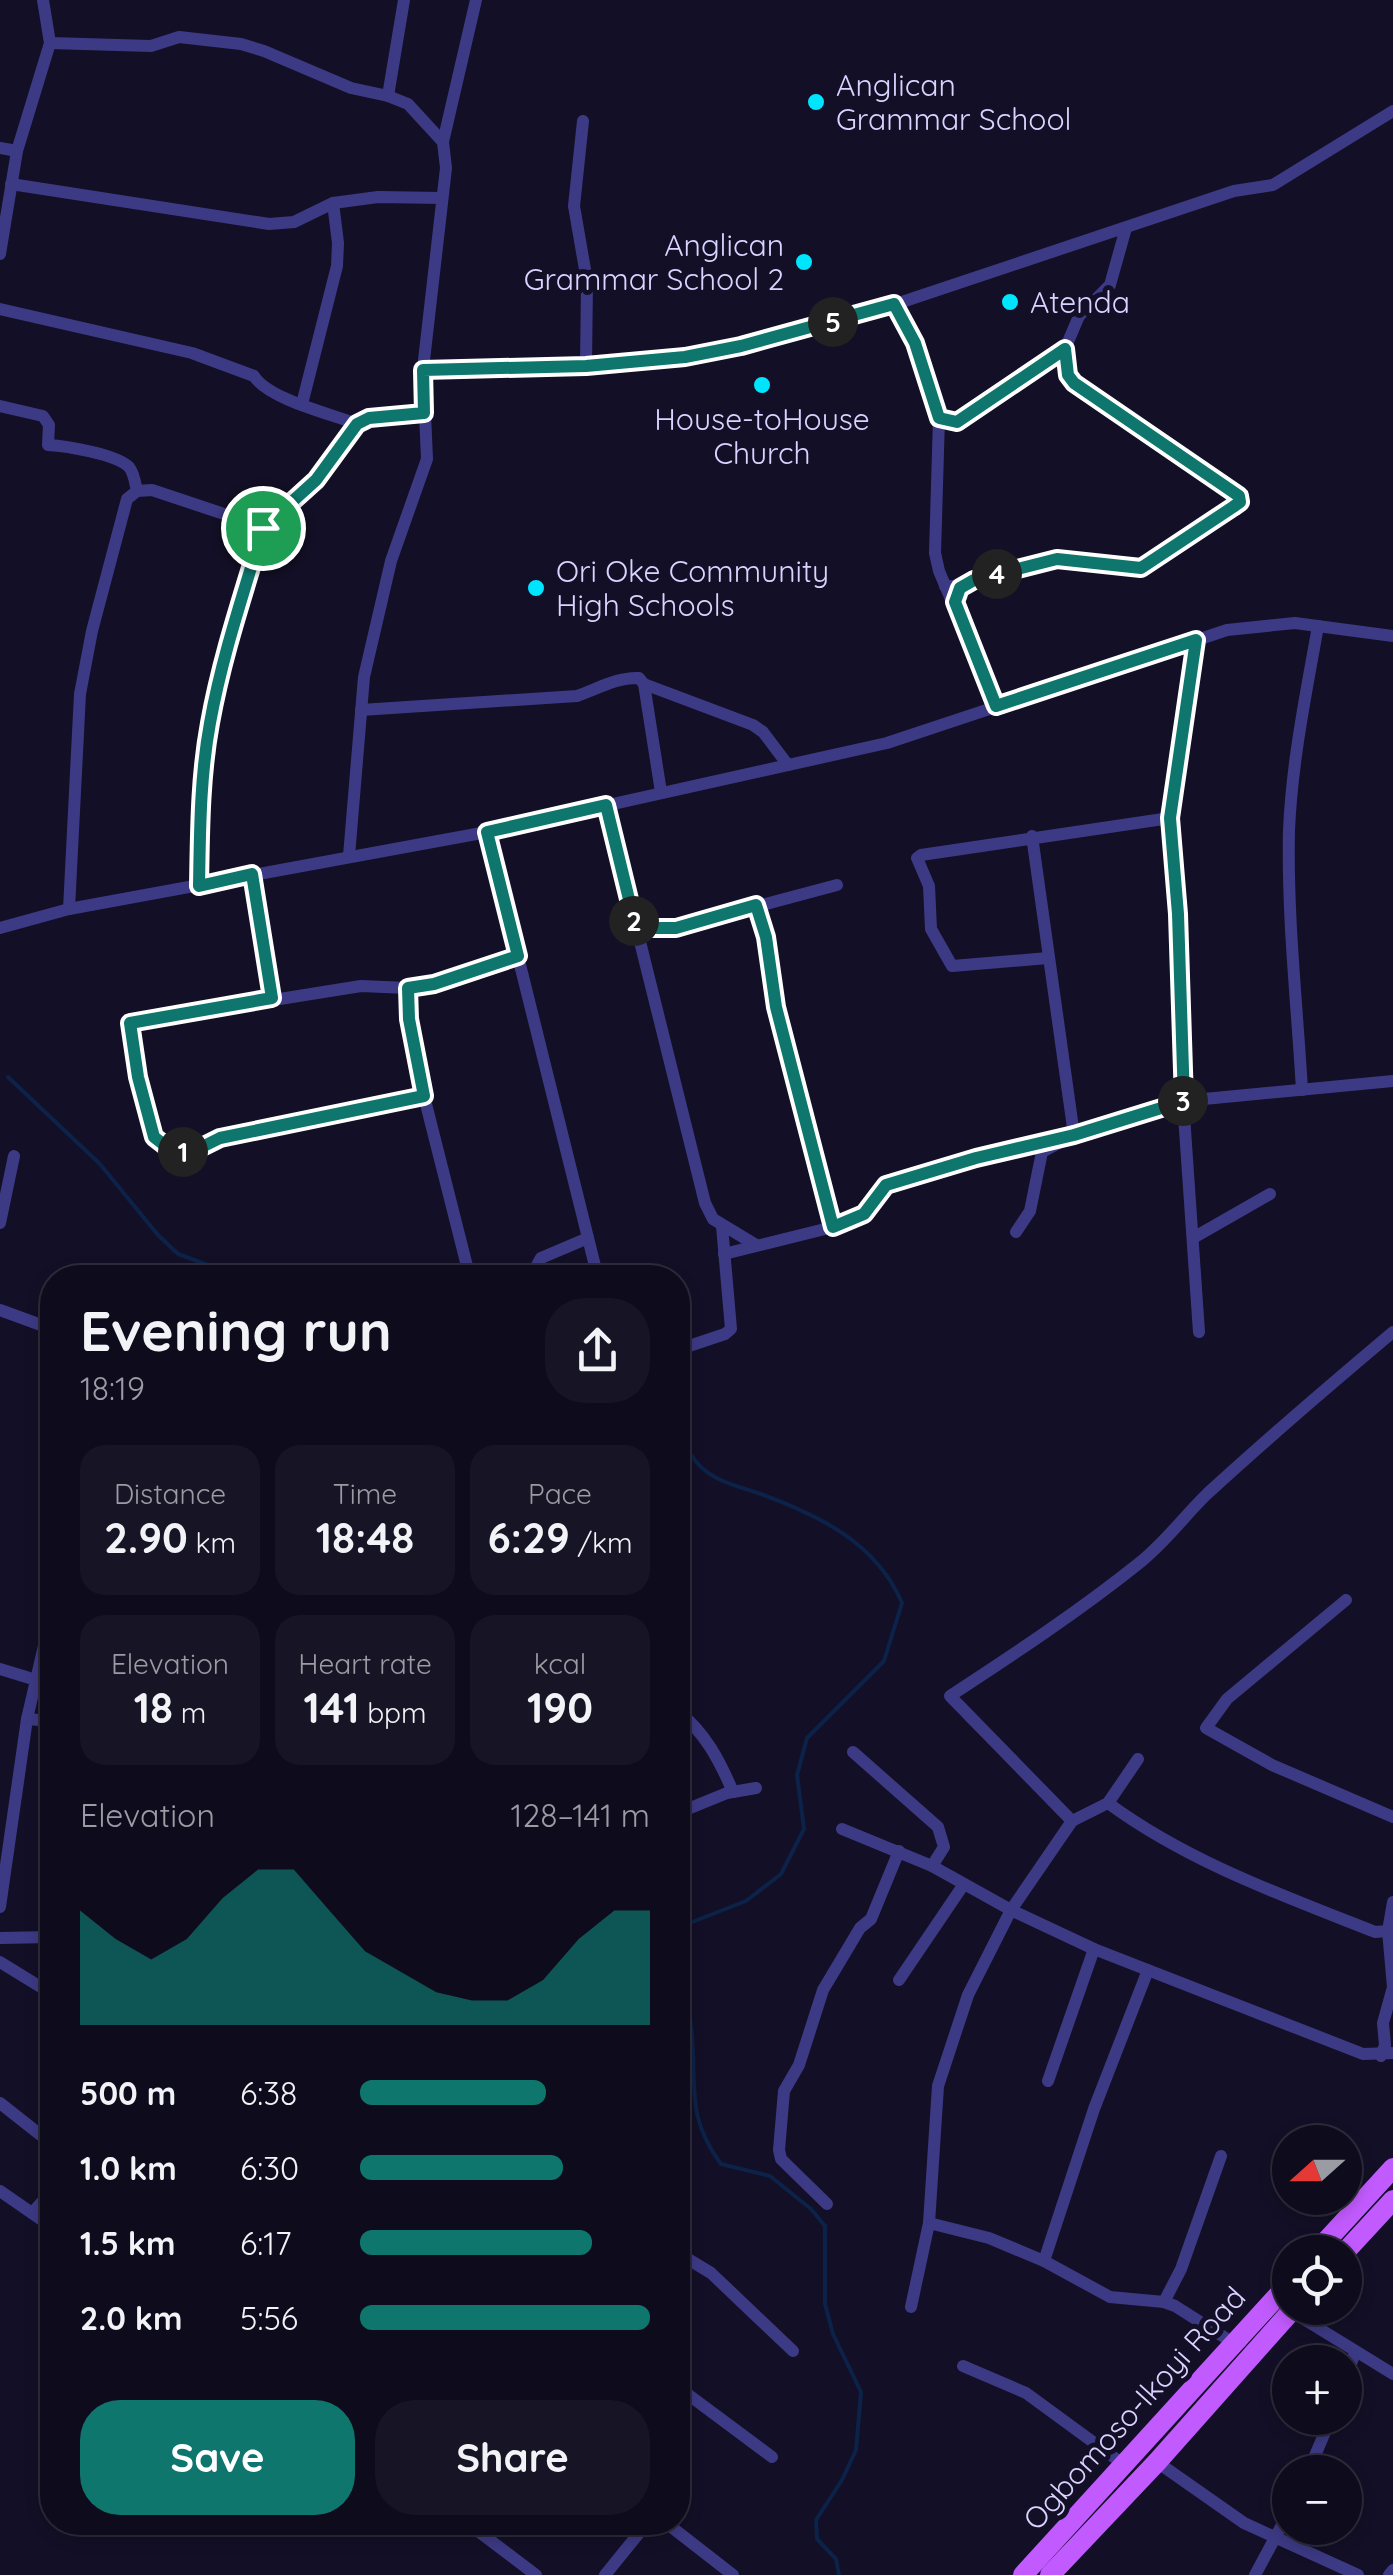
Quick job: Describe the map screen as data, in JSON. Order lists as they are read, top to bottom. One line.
{"streets":{"main road":["Ogbomoso-Ikoyi Road"]},"places":["Anglican Grammar School","Anglican Grammar School 2","Atenda","House-toHouse Church","Ori Oke Community High Schools"],"north":"left","page":{"pins":["5","4","2","3","1"],"heading":["Evening run","18:19"],"stats":[["Distance","2.90 km"],["Time","18:48"],["Pace","6:29 /km"],["Elevation","18 m"],["Heart rate","141 bpm"],["kcal","190"]],"chart":["Elevation","128–141 m"],"list":[{"name":"500 m","note":"6:38"},{"name":"1.0 km","note":"6:30"},{"name":"1.5 km","note":"6:17"},{"name":"2.0 km","note":"5:56"}],"map_buttons":["+","−"],"buttons":["Save","Share"]}}
